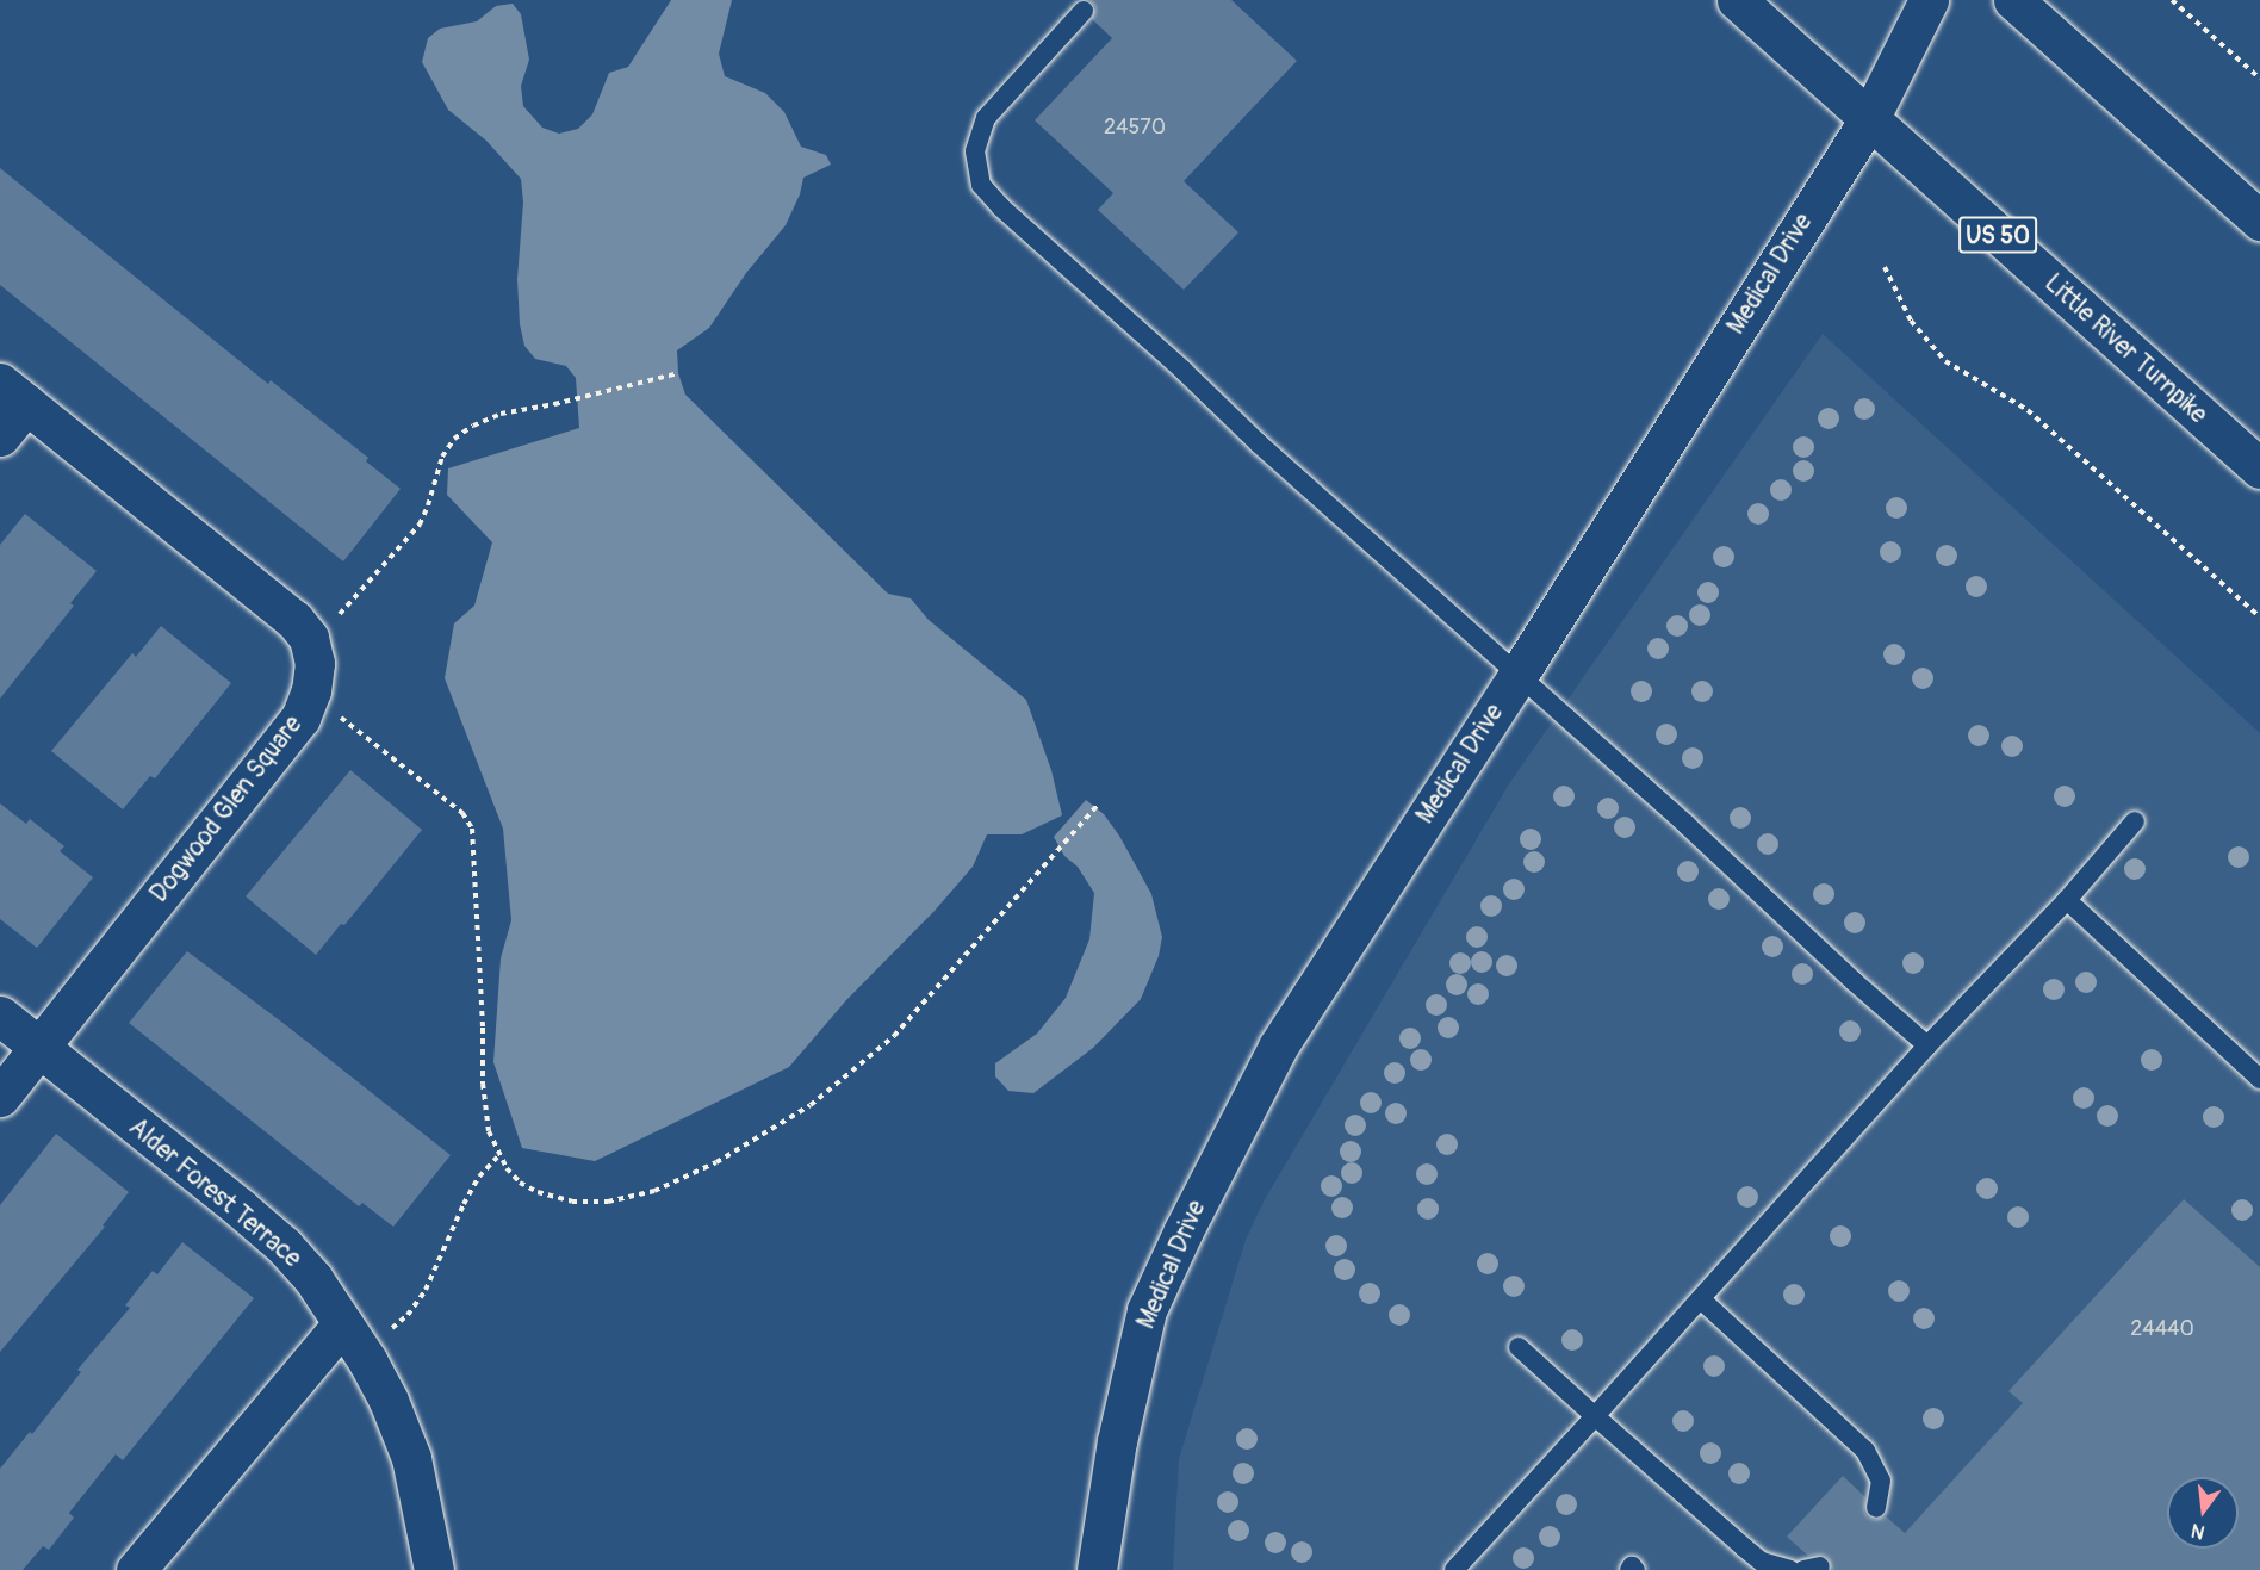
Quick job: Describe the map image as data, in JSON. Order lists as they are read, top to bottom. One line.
{"streets":{"main road":["US 50","Medical Drive","Little River Turnpike","Dogwood Glen Square","Alder Forest Terrace"]},"crossings":[["Medical Drive","Little River Turnpike"],["Dogwood Glen Square","Alder Forest Terrace"]],"house_numbers":["24570","24440"],"north":"bottom"}
